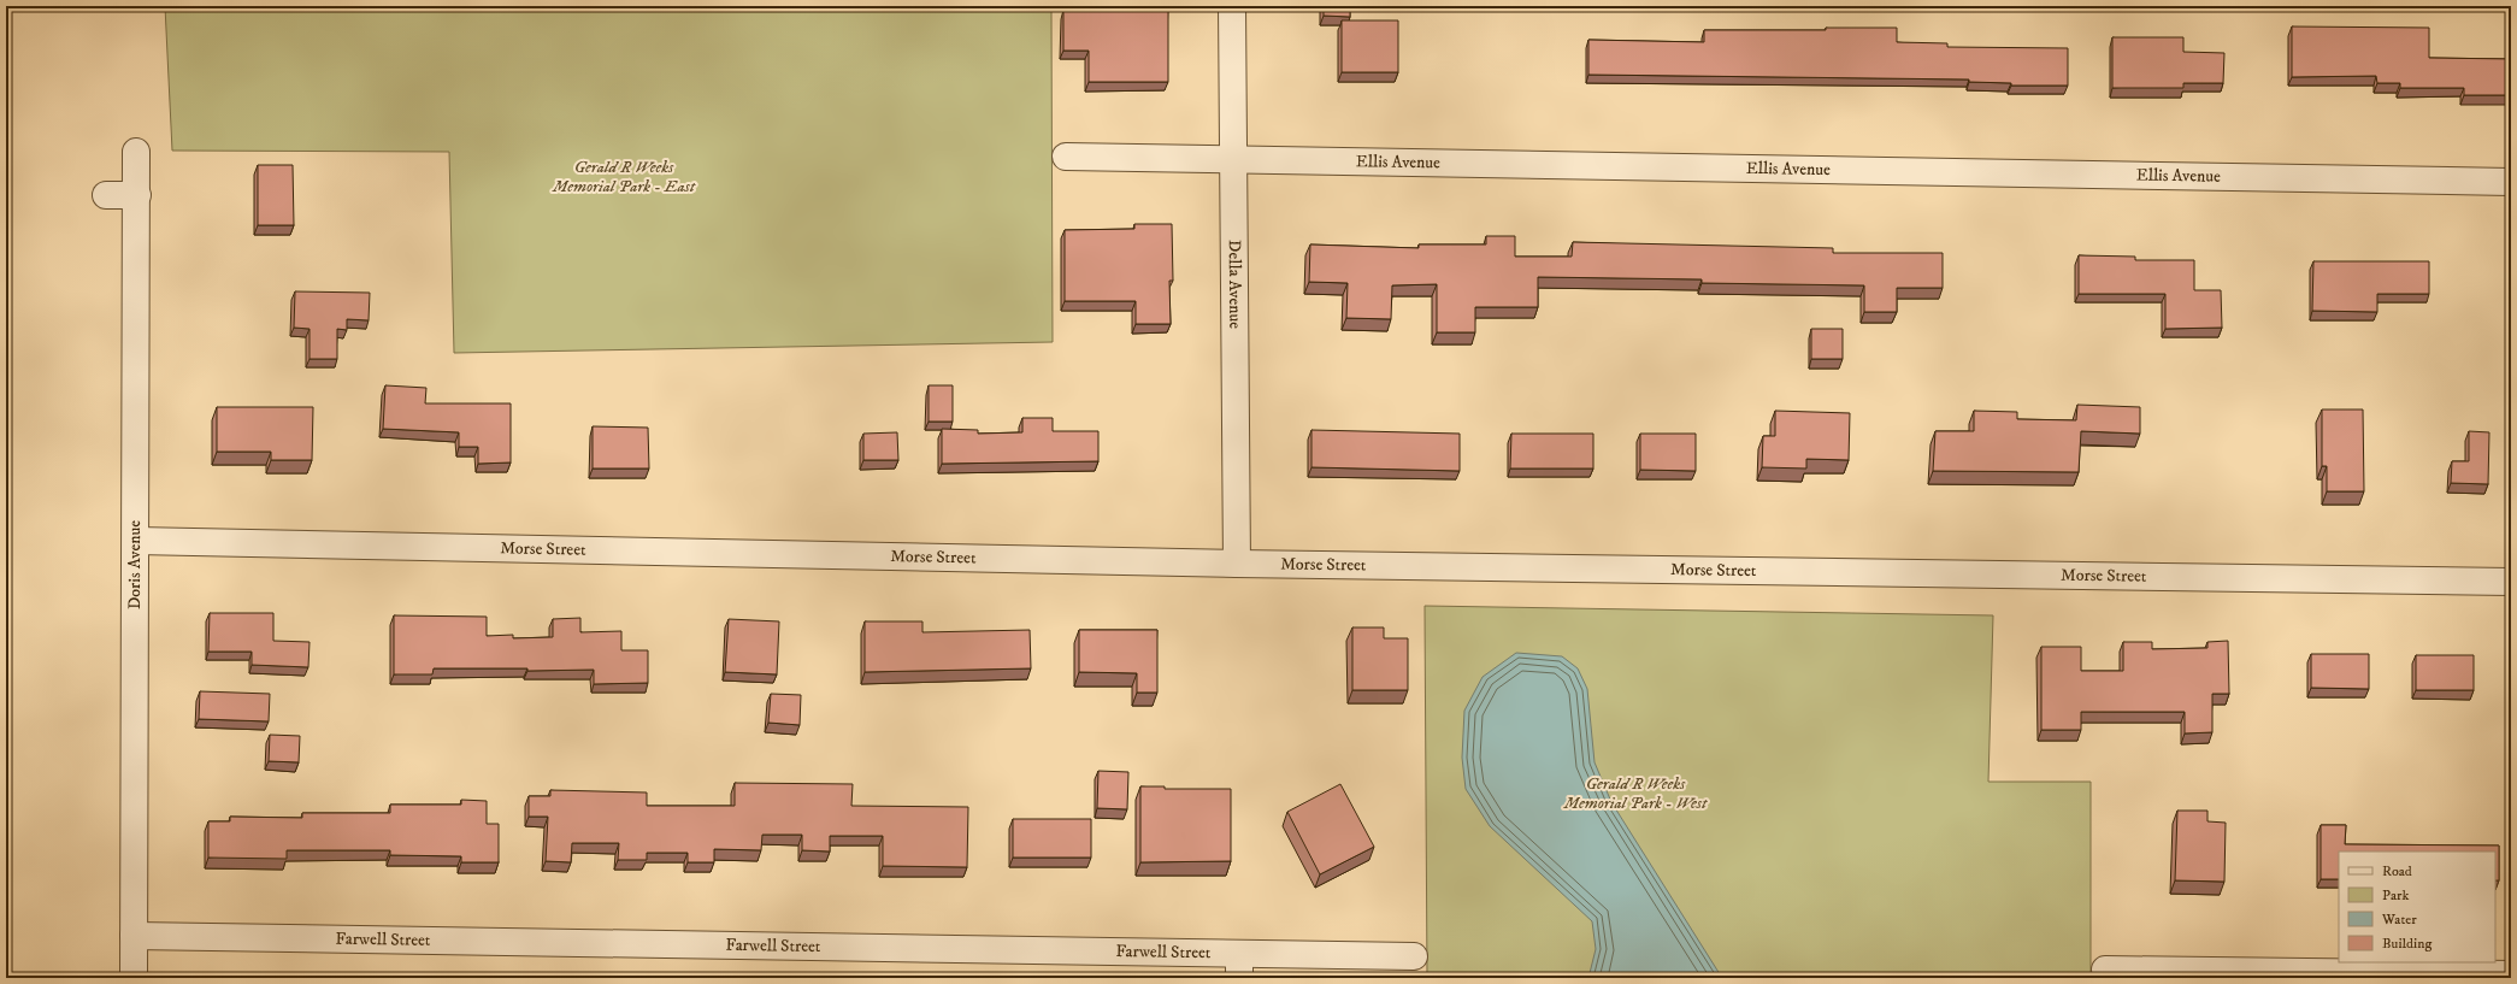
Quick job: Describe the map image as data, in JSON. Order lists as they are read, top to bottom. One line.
{"streets":{"street":["Ellis Avenue","Della Avenue","Morse Street","Doris Avenue","Farwell Street"]},"crossings":[["Ellis Avenue","Della Avenue"],["Della Avenue","Morse Street"],["Morse Street","Doris Avenue"],["Doris Avenue","Farwell Street"]],"parks":["Gerald R Weeks Memorial Park - East","Gerald R Weeks Memorial Park - West"],"legend":["Road","Park","Water","Building"]}
